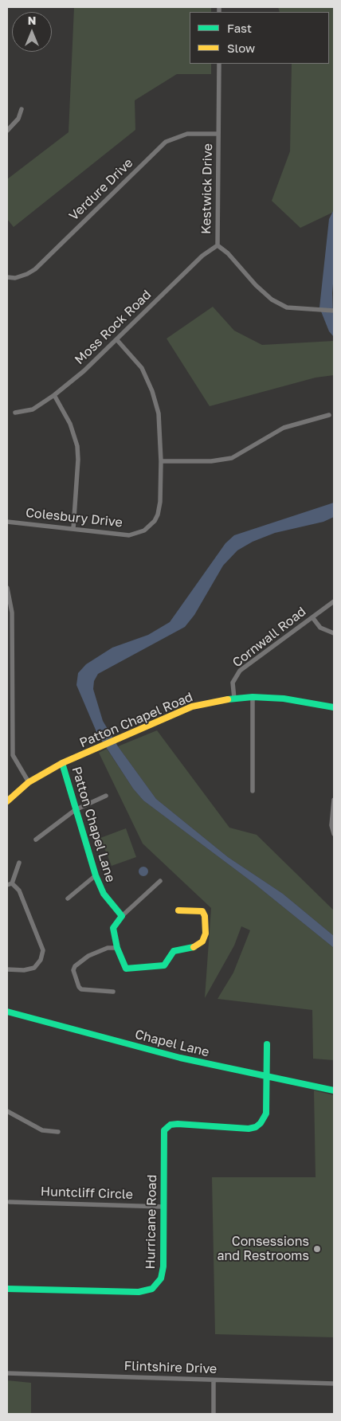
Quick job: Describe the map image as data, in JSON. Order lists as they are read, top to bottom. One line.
{"streets":{"street":["Kestwick Drive","Verdure Drive","Moss Rock Road","Colesbury Drive","Cornwall Road","Patton Chapel Road","Patton Chapel Lane","Chapel Lane","Huntcliff Circle","Hurricane Road","Flintshire Drive"]},"crossings":[["Kestwick Drive","Verdure Drive"],["Kestwick Drive","Moss Rock Road"],["Moss Rock Road","Colesbury Drive"],["Cornwall Road","Patton Chapel Road"],["Patton Chapel Road","Patton Chapel Lane"],["Chapel Lane","Hurricane Road"],["Huntcliff Circle","Hurricane Road"]],"places":["Consessions and Restrooms"],"legend":["Fast","Slow"],"north":"top"}
